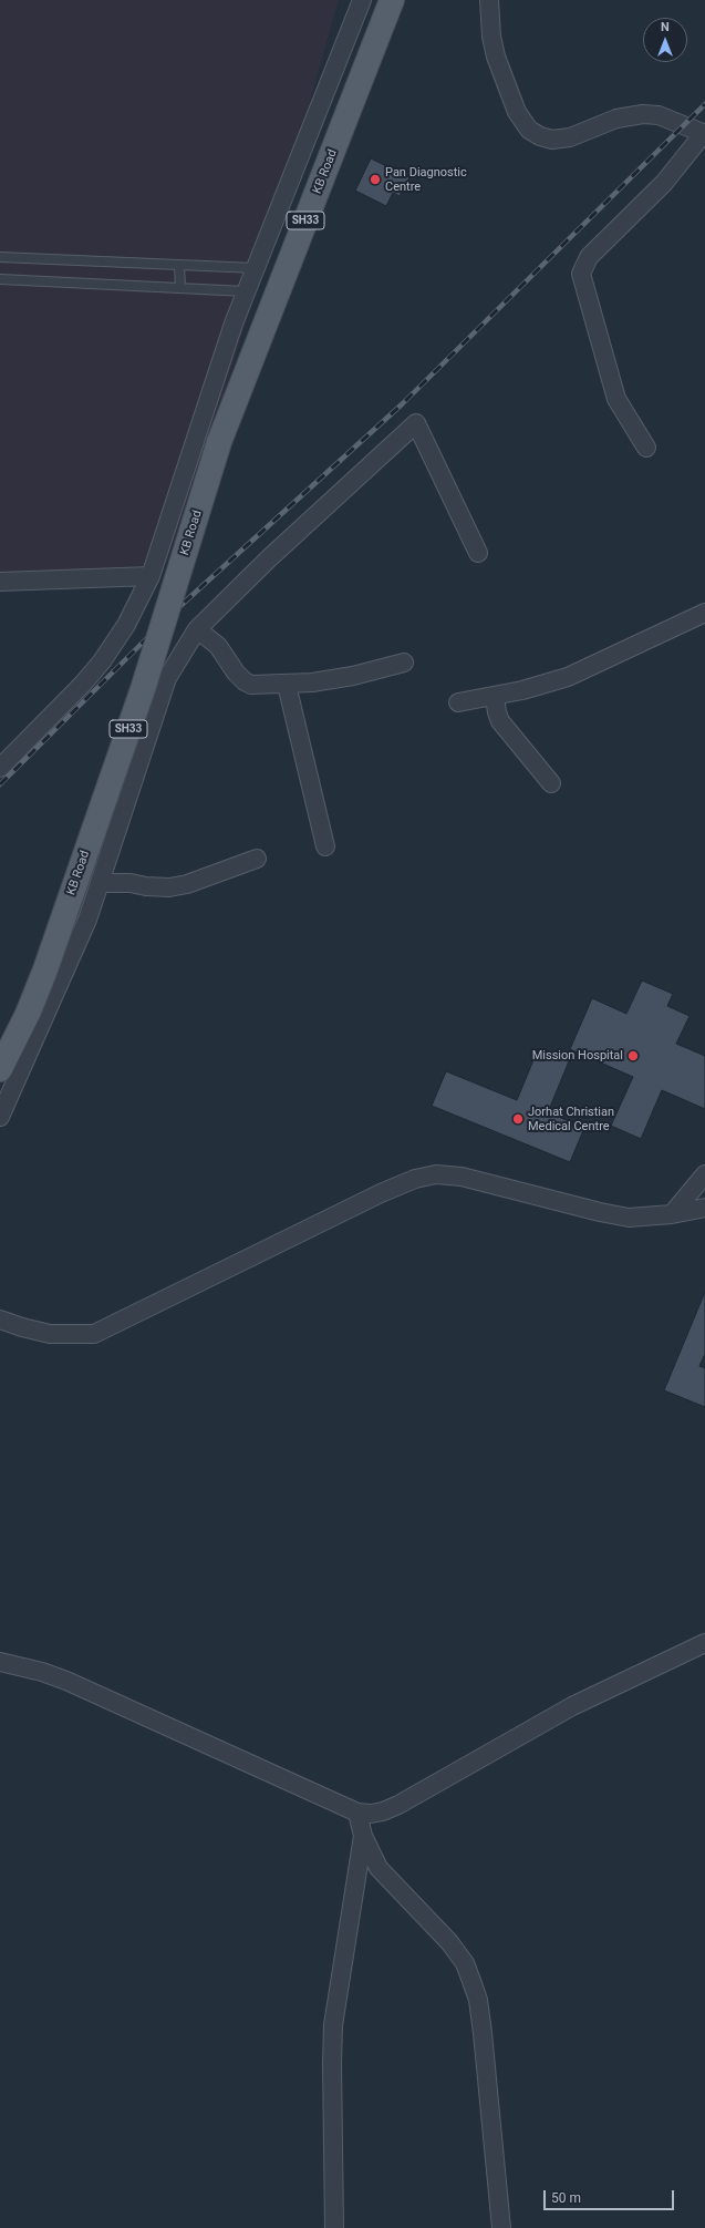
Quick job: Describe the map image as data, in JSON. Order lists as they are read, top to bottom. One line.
{"streets":{"main road":["KB Road","SH33"]},"places":["Pan Diagnostic Centre","Mission Hospital","Jorhat Christian Medical Centre"],"scale_bar":"50 m","north":"top"}
